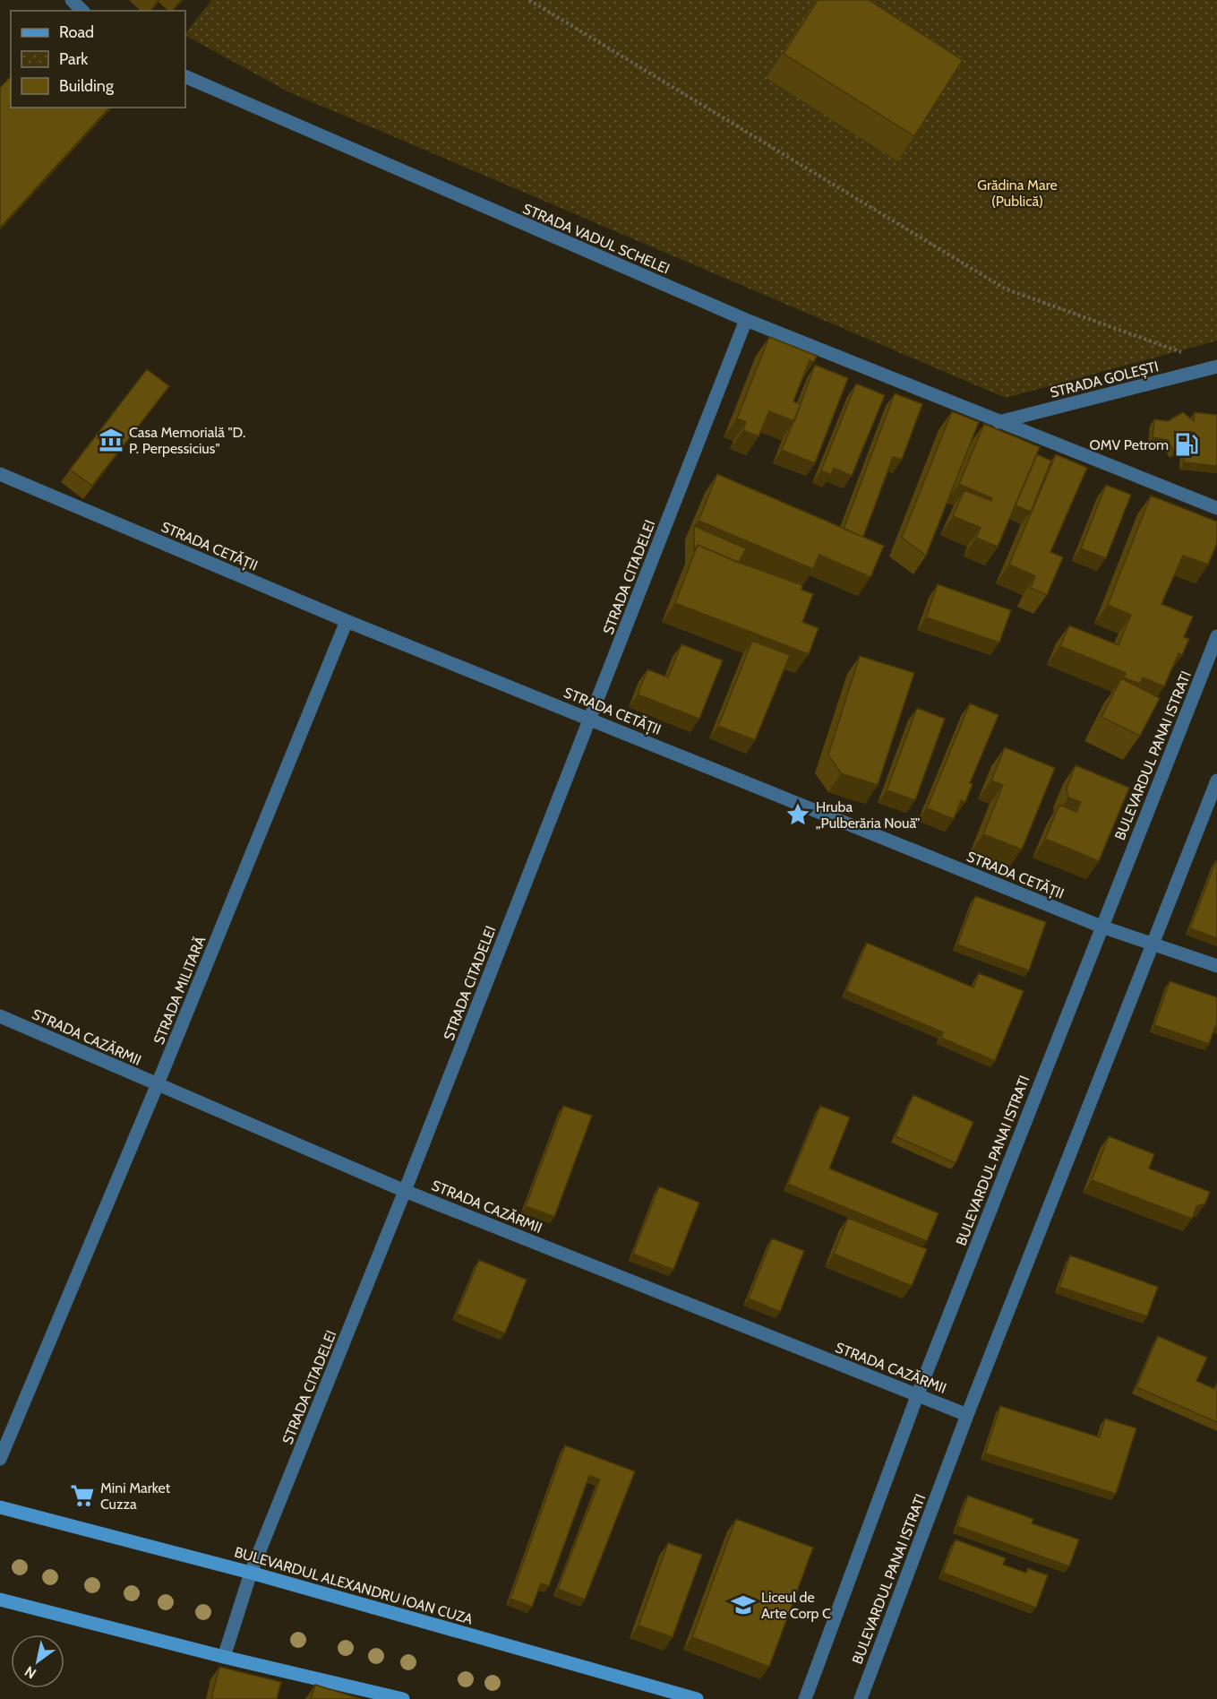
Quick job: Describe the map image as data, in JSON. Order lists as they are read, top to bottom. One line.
{"streets":{"main road":["BULEVARDUL ALEXANDRU IOAN CUZA"],"street":["STRADA VADUL SCHELEI","STRADA GOLEȘTI","STRADA CETĂȚII","STRADA CITADELEI","BULEVARDUL PANAI ISTRATI","STRADA MILITARĂ","STRADA CAZĂRMII"]},"crossings":[["STRADA VADUL SCHELEI","STRADA GOLEȘTI"],["STRADA VADUL SCHELEI","STRADA CITADELEI"],["STRADA CETĂȚII","STRADA CITADELEI"],["STRADA CETĂȚII","BULEVARDUL PANAI ISTRATI"],["STRADA CETĂȚII","STRADA MILITARĂ"],["STRADA CITADELEI","STRADA CAZĂRMII"],["STRADA CITADELEI","BULEVARDUL ALEXANDRU IOAN CUZA"],["BULEVARDUL PANAI ISTRATI","STRADA CAZĂRMII"],["STRADA MILITARĂ","STRADA CAZĂRMII"]],"parks":["Grădina Mare (Publică)"],"places":{"museum":["Casa Memorială \"D. P. Perpessicius\""],"fuel station":["OMV Petrom"],"place":["Hruba „Pulberăria Nouă”"],"supermarket":["Mini Market Cuzza"],"school or university":["Liceul de Arte Corp C"]},"legend":["Road","Park","Building"],"north":"bottom left"}
